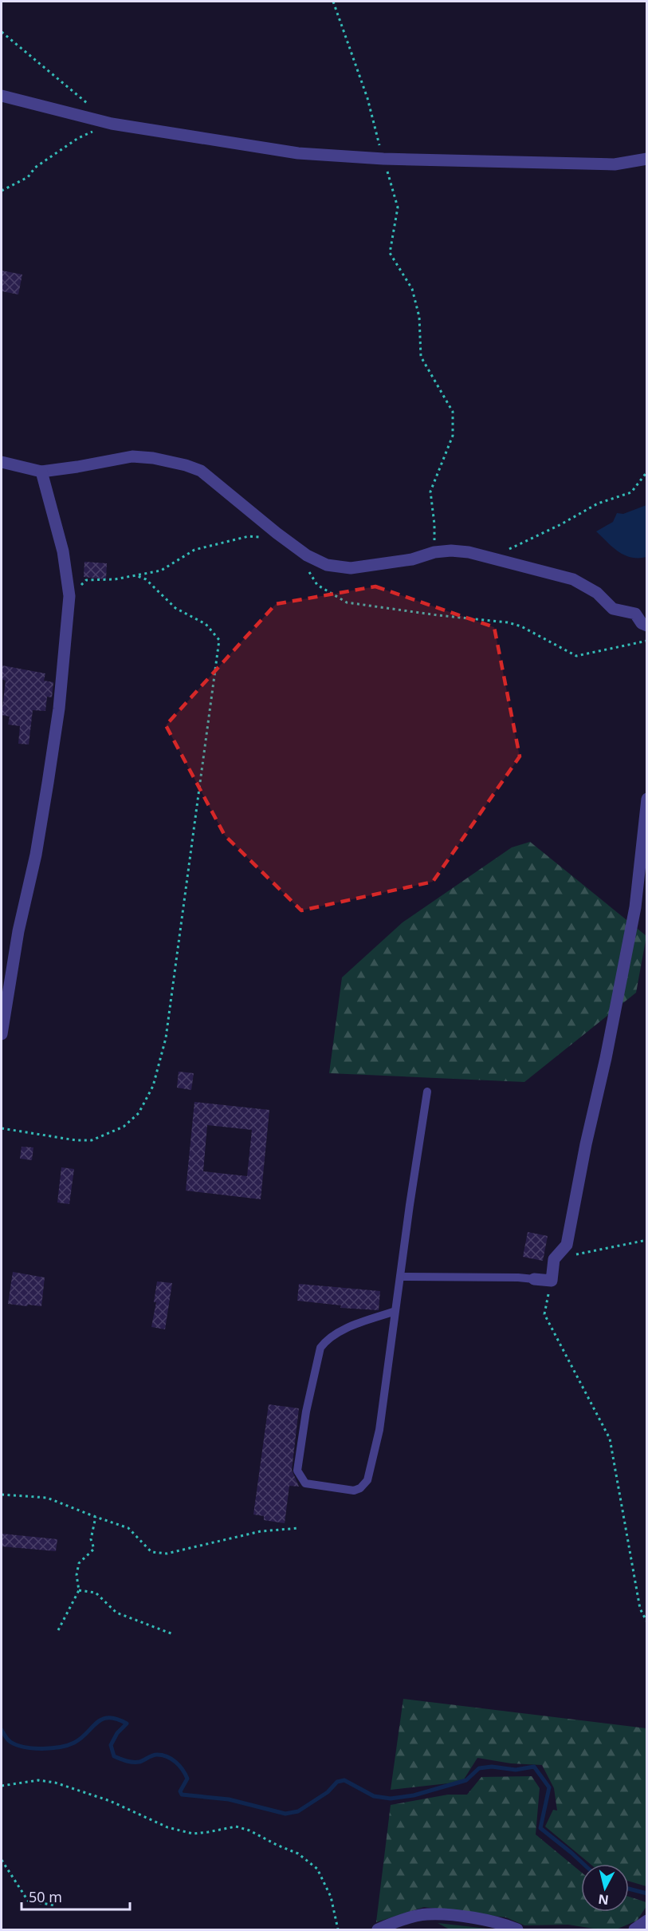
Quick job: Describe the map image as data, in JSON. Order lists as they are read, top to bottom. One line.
{"scale_bar":"50 m","north":"bottom"}
